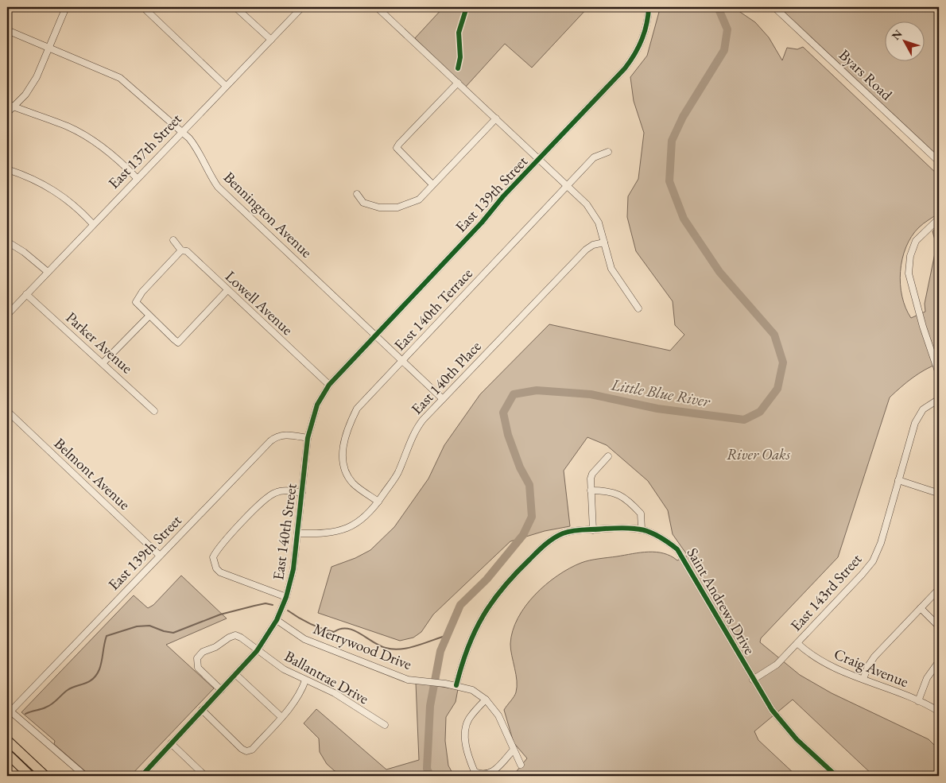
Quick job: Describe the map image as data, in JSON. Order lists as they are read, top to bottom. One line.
{"streets":{"street":["Byars Road","East 137th Street","East 139th Street","Bennington Avenue","Lowell Avenue","East 140th Terrace","Parker Avenue","East 140th Place","Belmont Avenue","East 140th Street","East 143rd Street","Saint Andrews Drive","Merrywood Drive","Craig Avenue","Ballantrae Drive"]},"crossings":[["East 137th Street","Bennington Avenue"],["East 137th Street","Parker Avenue"],["East 139th Street","Bennington Avenue"],["East 139th Street","Lowell Avenue"],["East 139th Street","Belmont Avenue"],["East 139th Street","East 140th Street"],["Bennington Avenue","East 140th Terrace"],["Bennington Avenue","East 140th Place"],["Lowell Avenue","East 140th Street"],["East 140th Terrace","East 140th Place"],["East 140th Place","East 140th Street"],["East 140th Street","Merrywood Drive"],["East 140th Street","Ballantrae Drive"],["East 143rd Street","Saint Andrews Drive"],["East 143rd Street","Craig Avenue"],["Saint Andrews Drive","Merrywood Drive"]],"water":["Little Blue River"],"parks":["River Oaks"],"north":"top left"}
